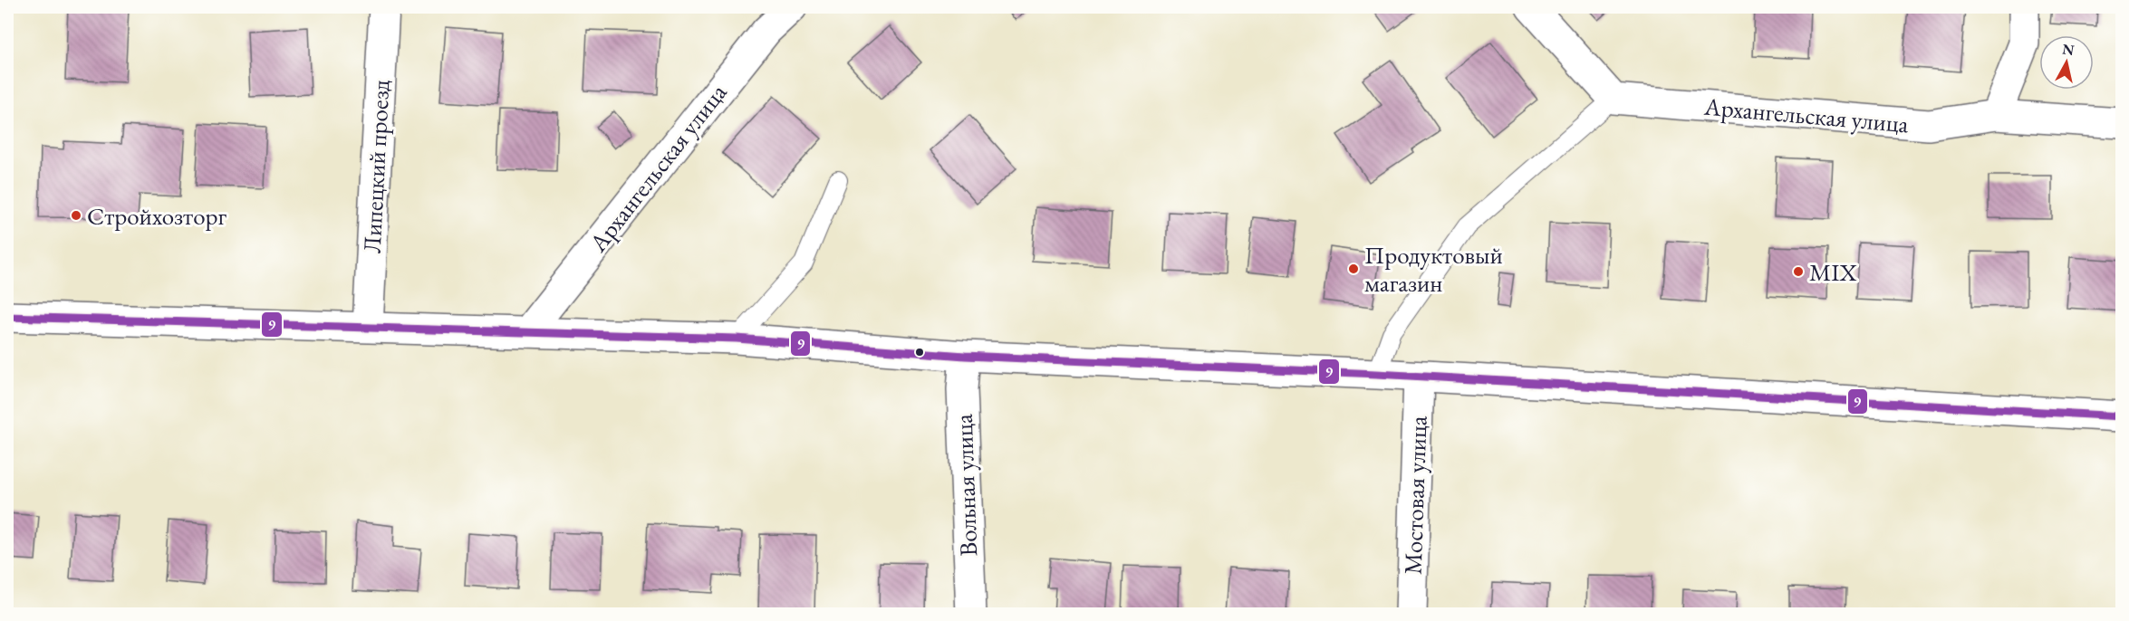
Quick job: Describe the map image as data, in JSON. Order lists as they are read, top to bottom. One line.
{"streets":{"street":["Архангельская улица","Липецкий проезд","Вольная улица","Мостовая улица"]},"places":["Стройхозторг","Продуктовый магазин","MIX"],"lines":["transit line 9"],"north":"top"}
